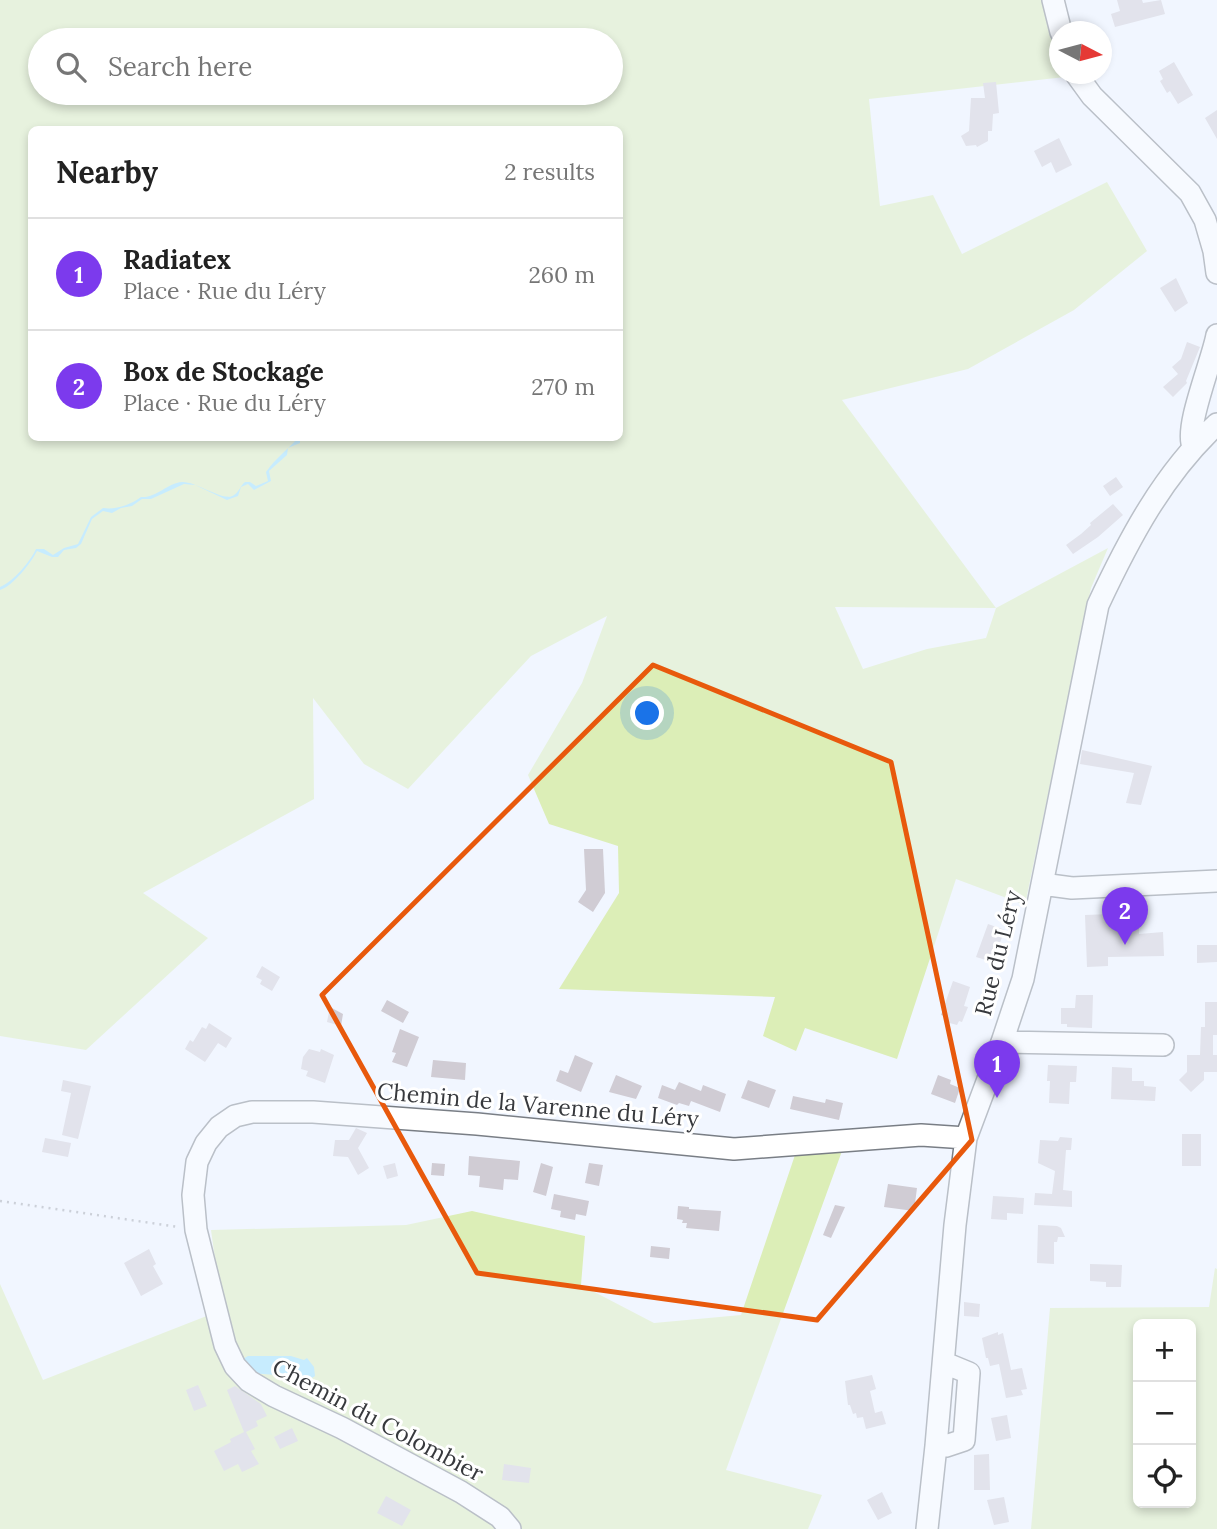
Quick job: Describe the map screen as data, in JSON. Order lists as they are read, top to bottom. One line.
{"streets":{"street":["Rue du Léry","Chemin de la Varenne du Léry","Chemin du Colombier"]},"crossings":[["Rue du Léry","Chemin de la Varenne du Léry"],["Chemin de la Varenne du Léry","Chemin du Colombier"]],"north":"right","page":{"search":"Search here","heading":["Nearby","2 results"],"list":[{"mark":"1","name":"Radiatex","note":"Place · Rue du Léry","value":"260 m"},{"mark":"2","name":"Box de Stockage","note":"Place · Rue du Léry","value":"270 m"}],"pins":["2","1"],"map_buttons":["+","−"]}}
